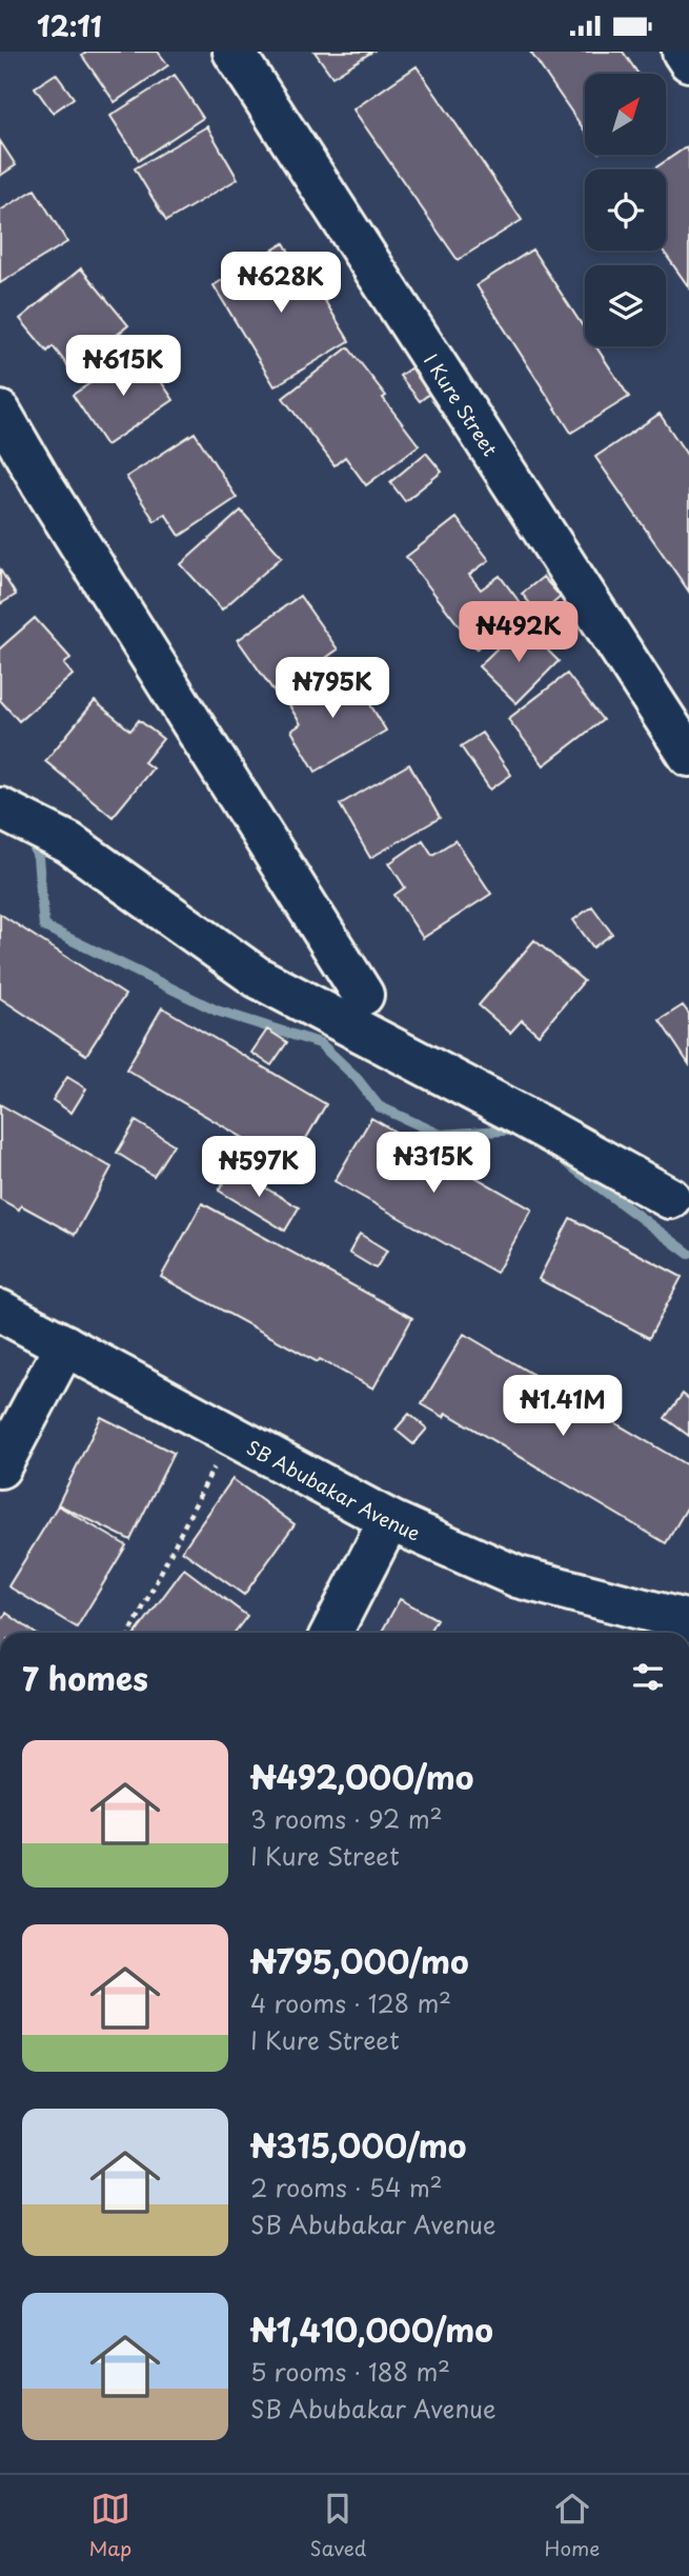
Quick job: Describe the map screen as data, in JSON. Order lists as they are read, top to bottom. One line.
{"streets":{"street":["I Kure Street","SB Abubakar Avenue"]},"north":"top right","page":{"status":"12:11","price":["₦628K","₦615K","₦492K","₦795K","₦315K","₦597K","₦1.41M"],"heading":"7 homes","list":[{"name":"₦492,000/mo","note":"3 rooms · 92 m² · I Kure Street"},{"name":"₦795,000/mo","note":"4 rooms · 128 m² · I Kure Street"},{"name":"₦315,000/mo","note":"2 rooms · 54 m² · SB Abubakar Avenue"},{"name":"₦1,410,000/mo","note":"5 rooms · 188 m² · SB Abubakar Avenue"}],"tabs":["Map","Saved","Home"]}}
